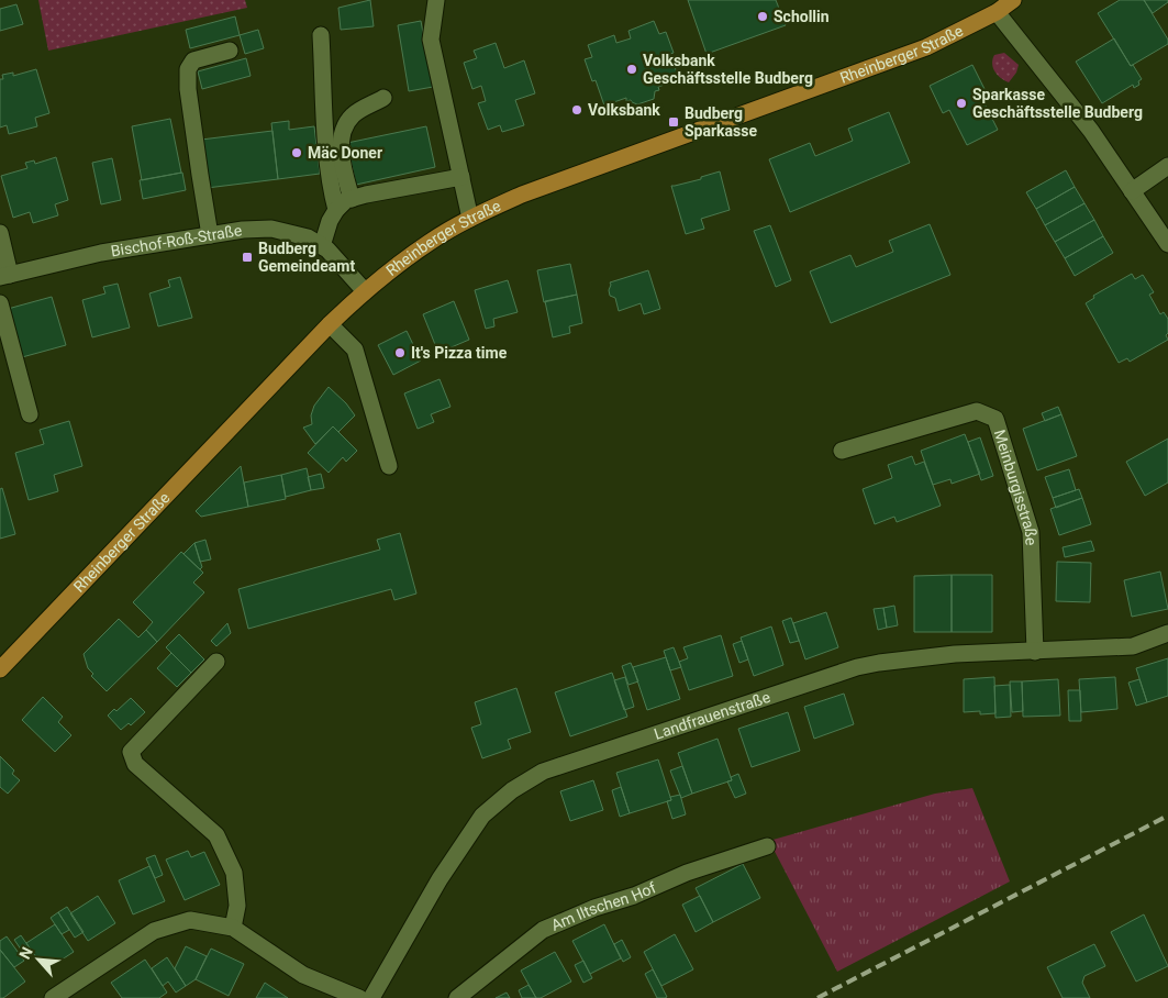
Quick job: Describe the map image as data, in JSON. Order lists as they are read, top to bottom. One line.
{"streets":{"main road":["Rheinberger Straße"],"street":["Bischof-Roß-Straße","Meinburgisstraße","Landfrauenstraße","Am Iltschen Hof"]},"crossings":[["Rheinberger Straße","Bischof-Roß-Straße"],["Meinburgisstraße","Landfrauenstraße"]],"places":{"other":["Schollin","Volksbank Geschäftsstelle Budberg","Sparkasse Geschäftsstelle Budberg","Volksbank","Mäc Doner","It's Pizza time"],"transit":["Budberg Sparkasse","Budberg Gemeindeamt"]},"north":"top left"}
